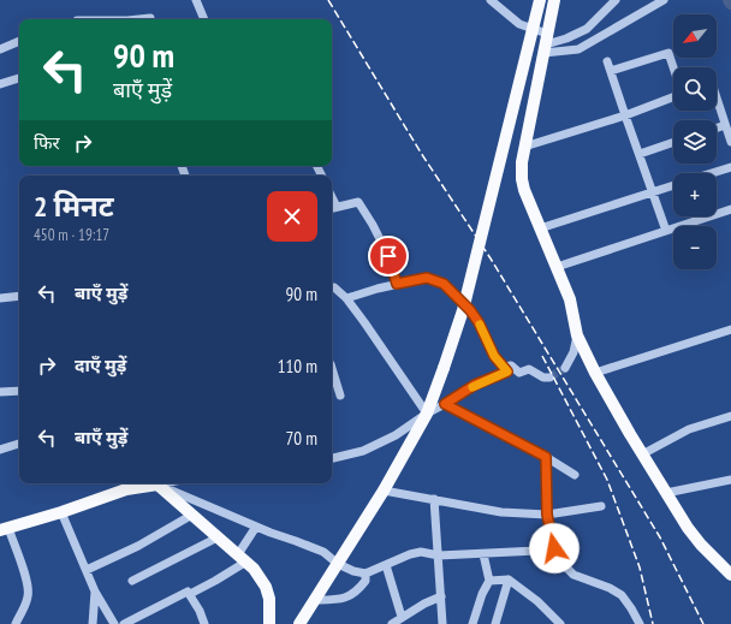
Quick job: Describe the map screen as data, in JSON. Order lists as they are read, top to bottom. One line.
{"north":"bottom left","page":{"map_buttons":["+","−"],"turn":["90 m","बाएँ मुड़ें"],"then":"फिर","heading":["2 मिनट","450 m · 19:17"],"list":[{"name":"बाएँ मुड़ें","value":"90 m"},{"name":"दाएँ मुड़ें","value":"110 m"},{"name":"बाएँ मुड़ें","value":"70 m"}]}}
